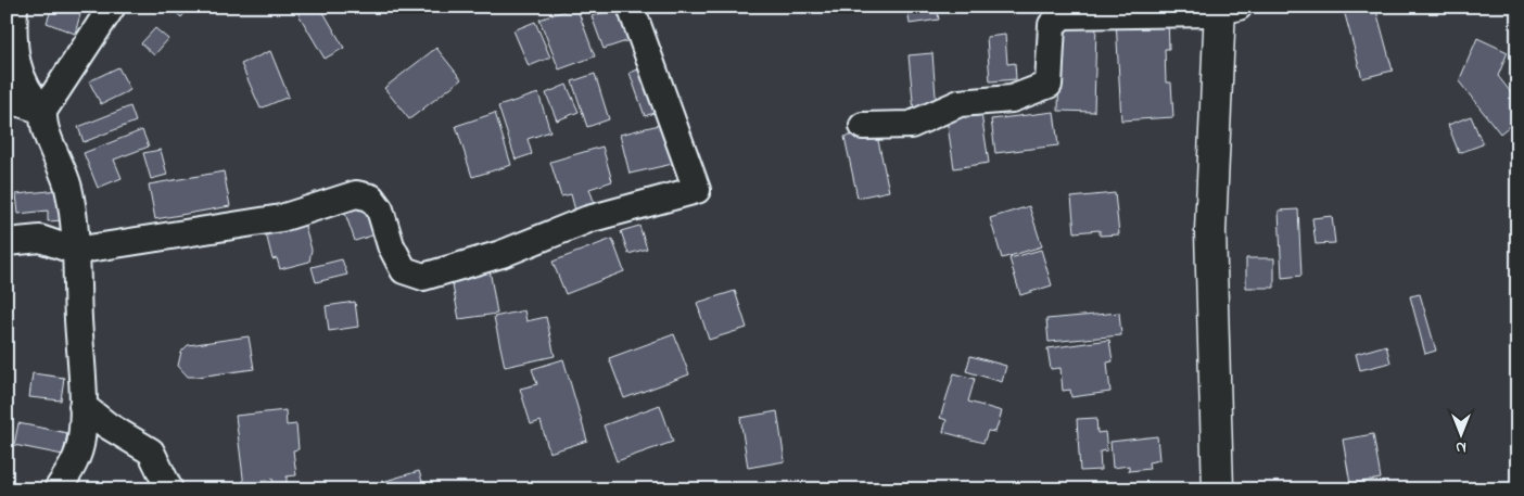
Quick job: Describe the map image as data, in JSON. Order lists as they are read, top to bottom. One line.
{"north":"bottom"}
